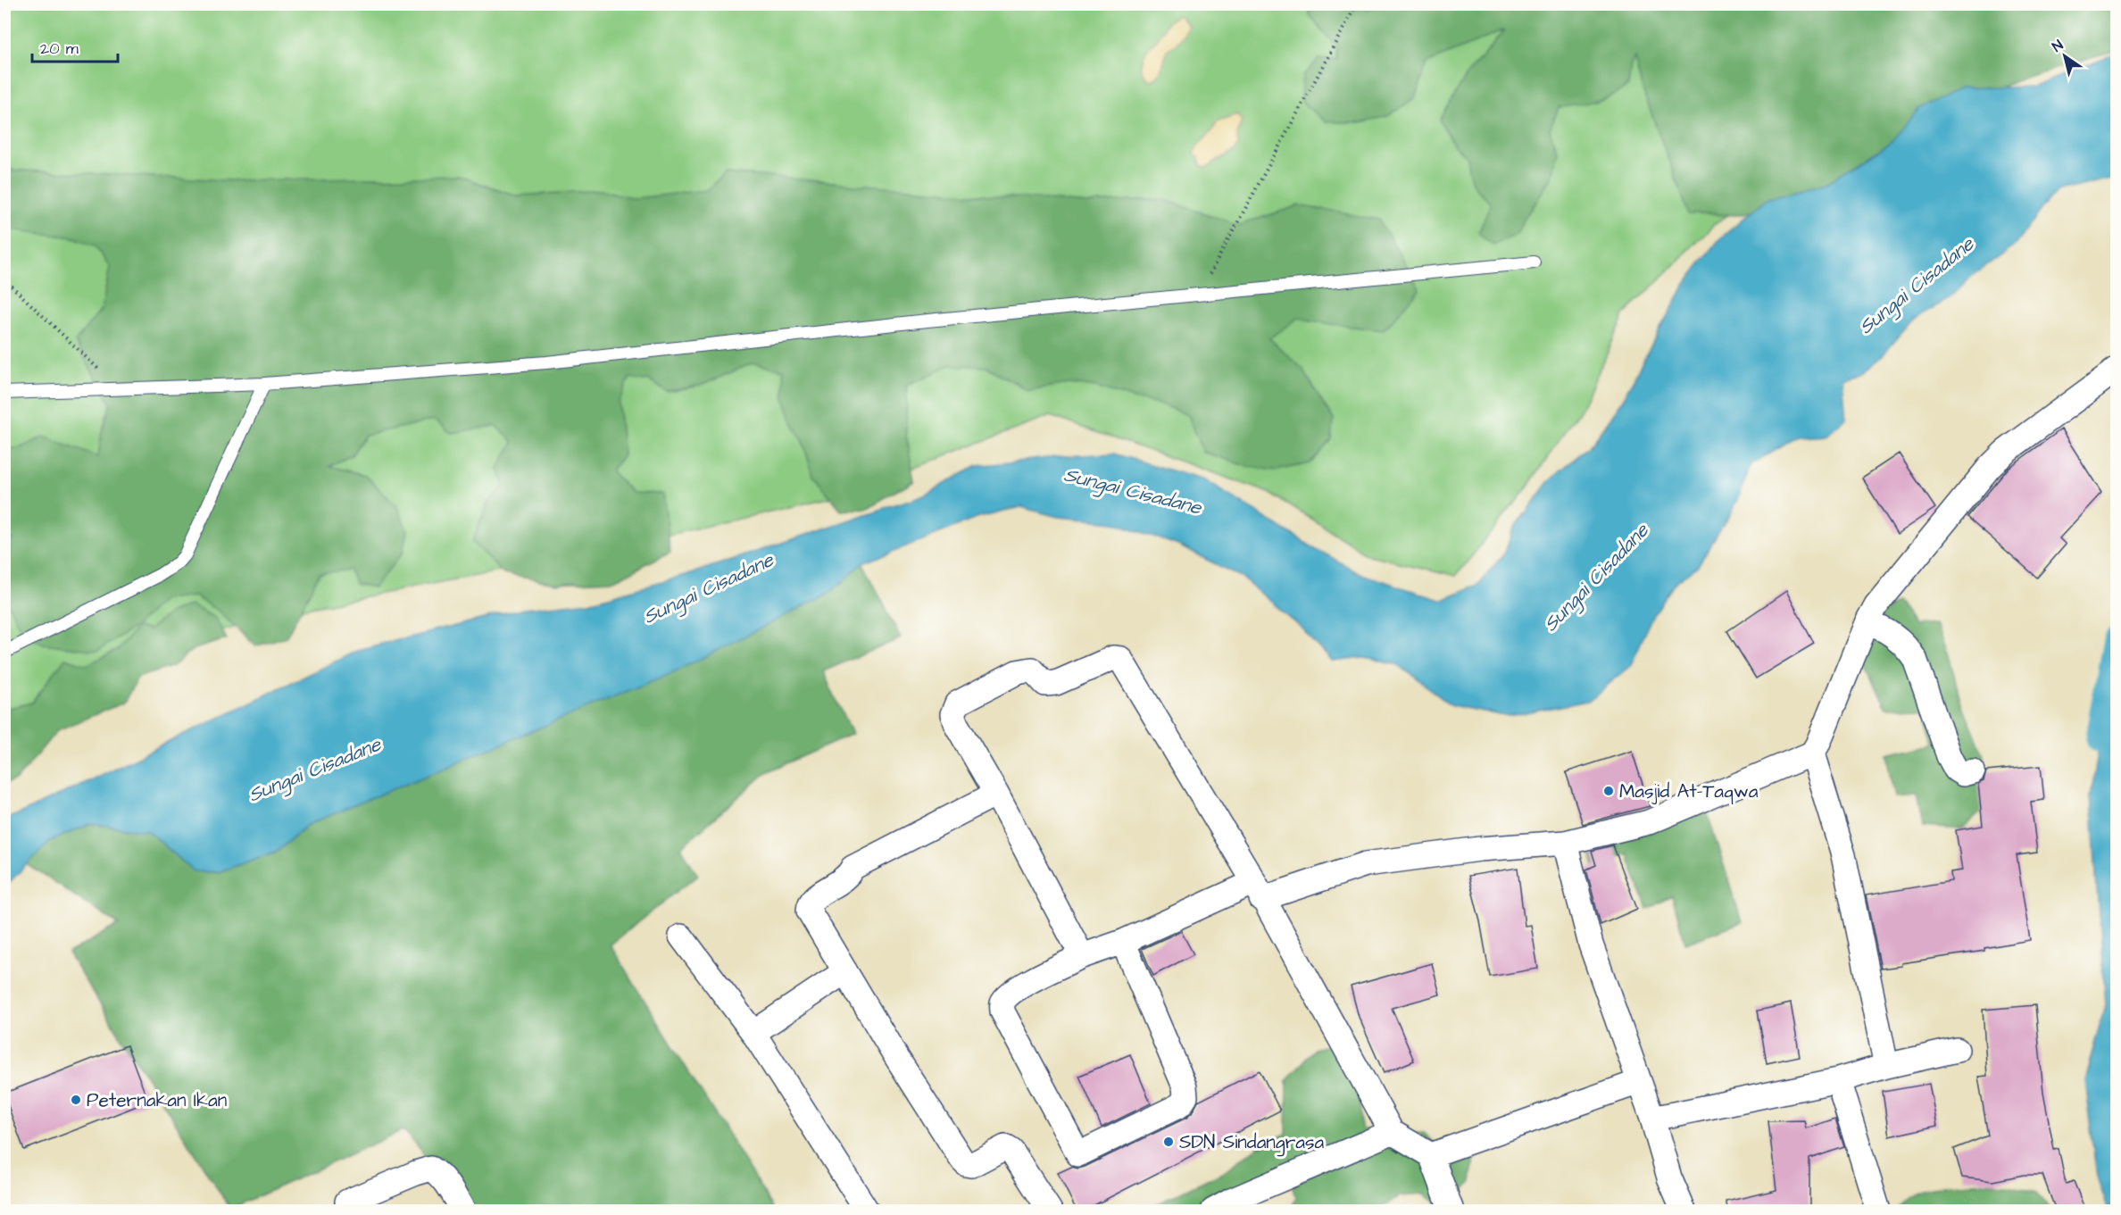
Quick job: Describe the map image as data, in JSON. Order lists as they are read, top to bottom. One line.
{"water":["Sungai Cisadane"],"places":["Masjid At-Taqwa","Peternakan Ikan","SDN Sindangrasa"],"scale_bar":"20 m","north":"top left"}
